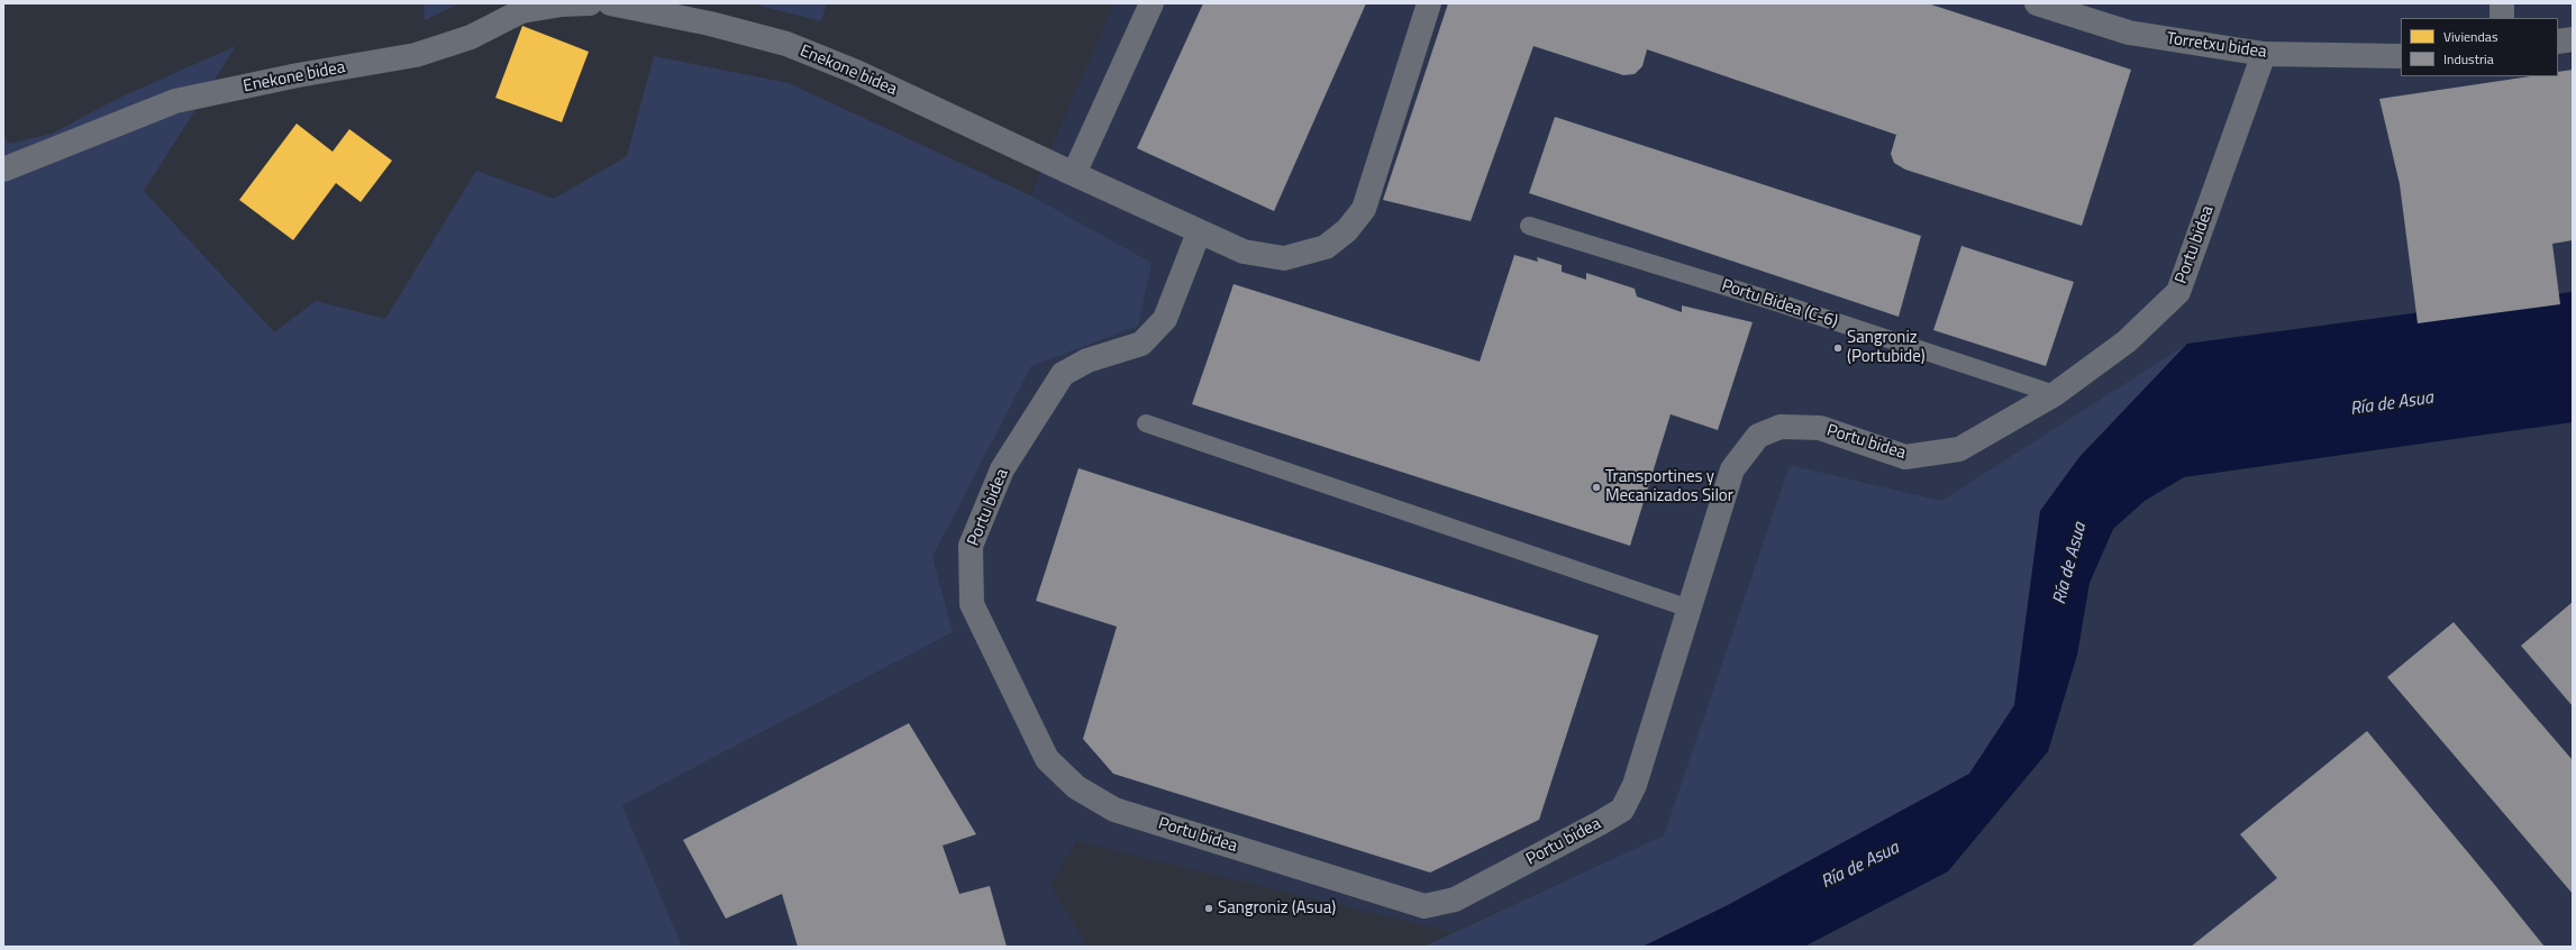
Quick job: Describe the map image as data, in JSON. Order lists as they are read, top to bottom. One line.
{"streets":{"street":["Torretxu bidea","Enekone bidea","Portu bidea"],"lane":["Portu Bidea (C-6)"]},"crossings":[["Torretxu bidea","Portu bidea"],["Enekone bidea","Portu bidea"],["Portu bidea","Portu Bidea (C-6)"]],"water":["Ría de Asua"],"places":["Sangroniz (Portubide)","Transportines y Mecanizados Silor","Sangroniz (Asua)"],"legend":["Viviendas","Industria"]}
